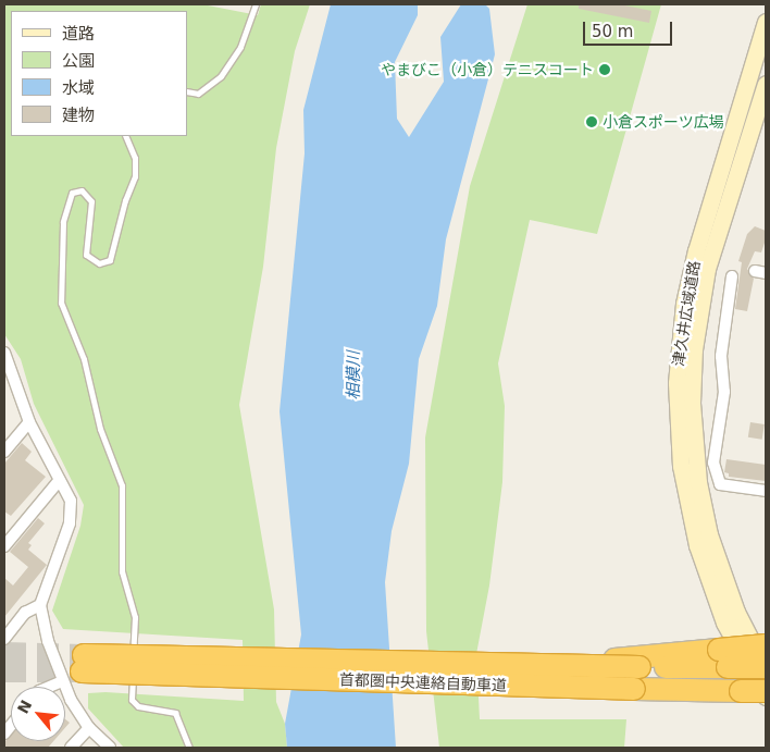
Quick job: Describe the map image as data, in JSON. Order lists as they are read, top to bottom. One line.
{"streets":{"highway":["首都圏中央連絡自動車道"],"main road":["津久井広域道路"]},"crossings":[["津久井広域道路","首都圏中央連絡自動車道"]],"water":["相模川"],"places":["やまびこ（小倉）テニスコート","小倉スポーツ広場"],"legend":["道路","公園","水域","建物"],"scale_bar":"50 m","north":"top left"}
